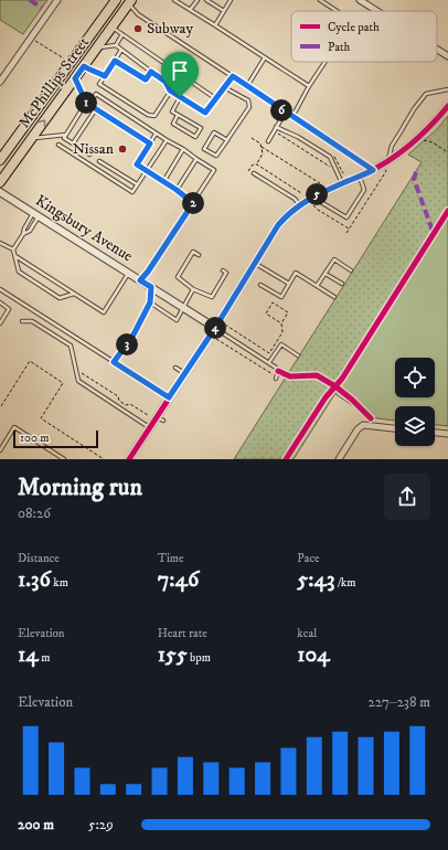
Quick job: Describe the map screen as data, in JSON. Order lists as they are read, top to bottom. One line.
{"streets":{"main road":["McPhillips Street"],"street":["Kingsbury Avenue"]},"places":["Subway","Nissan"],"legend":["Cycle path","Path"],"scale_bar":"100 m","page":{"pins":["1","6","5","2","4","3"],"scale":"100 m","heading":["Morning run","08:26"],"stats":[["Distance","1.36 km"],["Time","7:46"],["Pace","5:43 /km"],["Elevation","14 m"],["Heart rate","155 bpm"],["kcal","104"]],"chart":["Elevation","227–238 m"],"list":[{"name":"200 m","note":"5:29"}]}}
